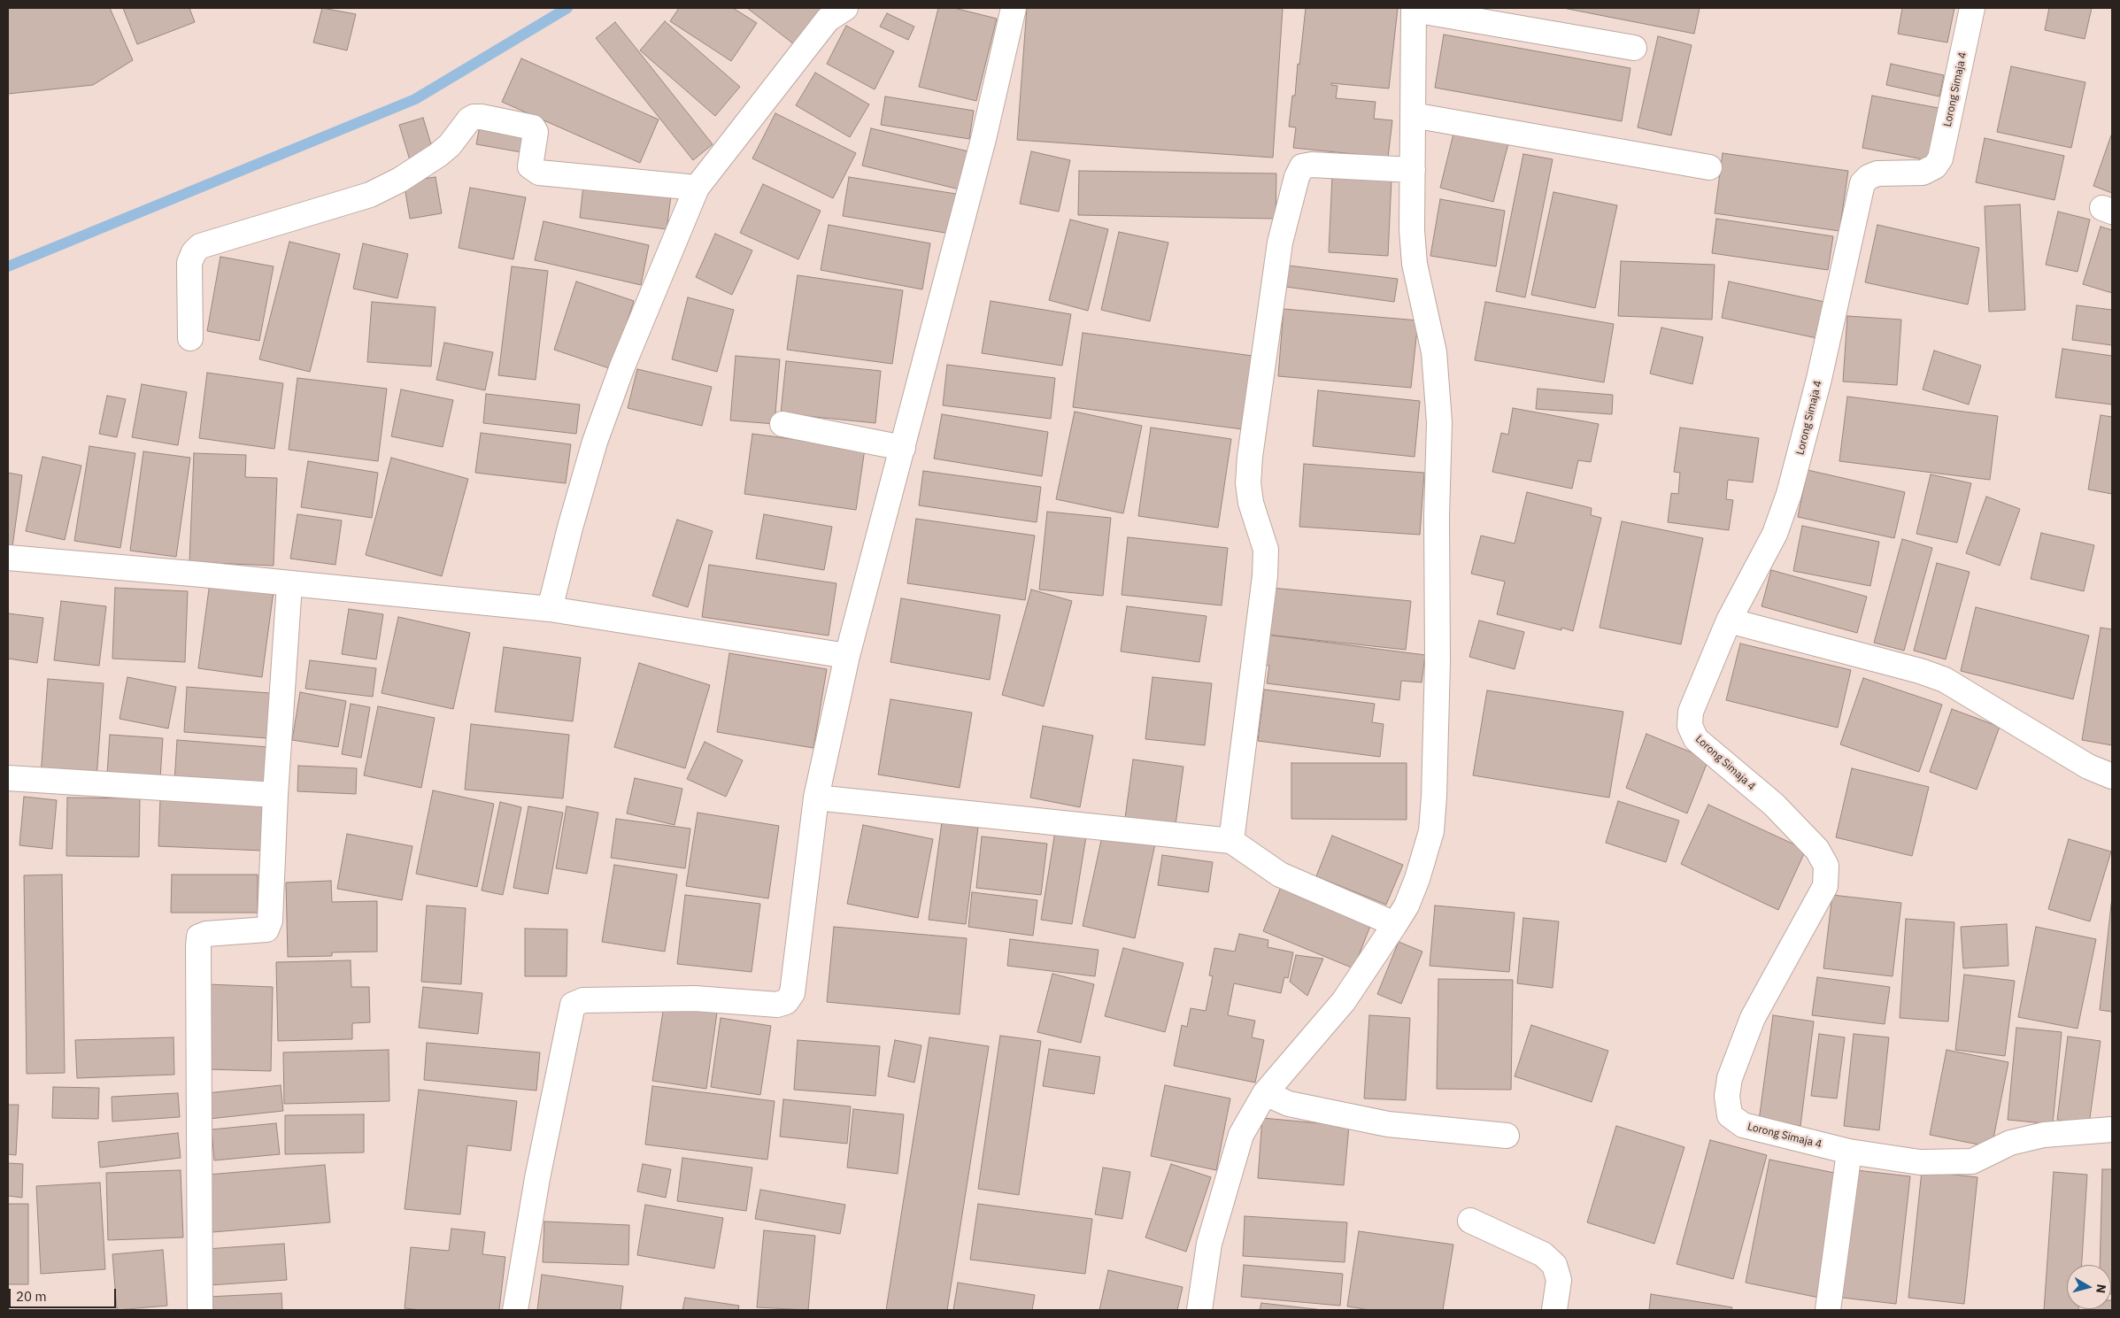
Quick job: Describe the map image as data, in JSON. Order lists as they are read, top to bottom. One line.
{"streets":{"street":["Lorong Simaja 4"]},"scale_bar":"20 m","north":"right"}
